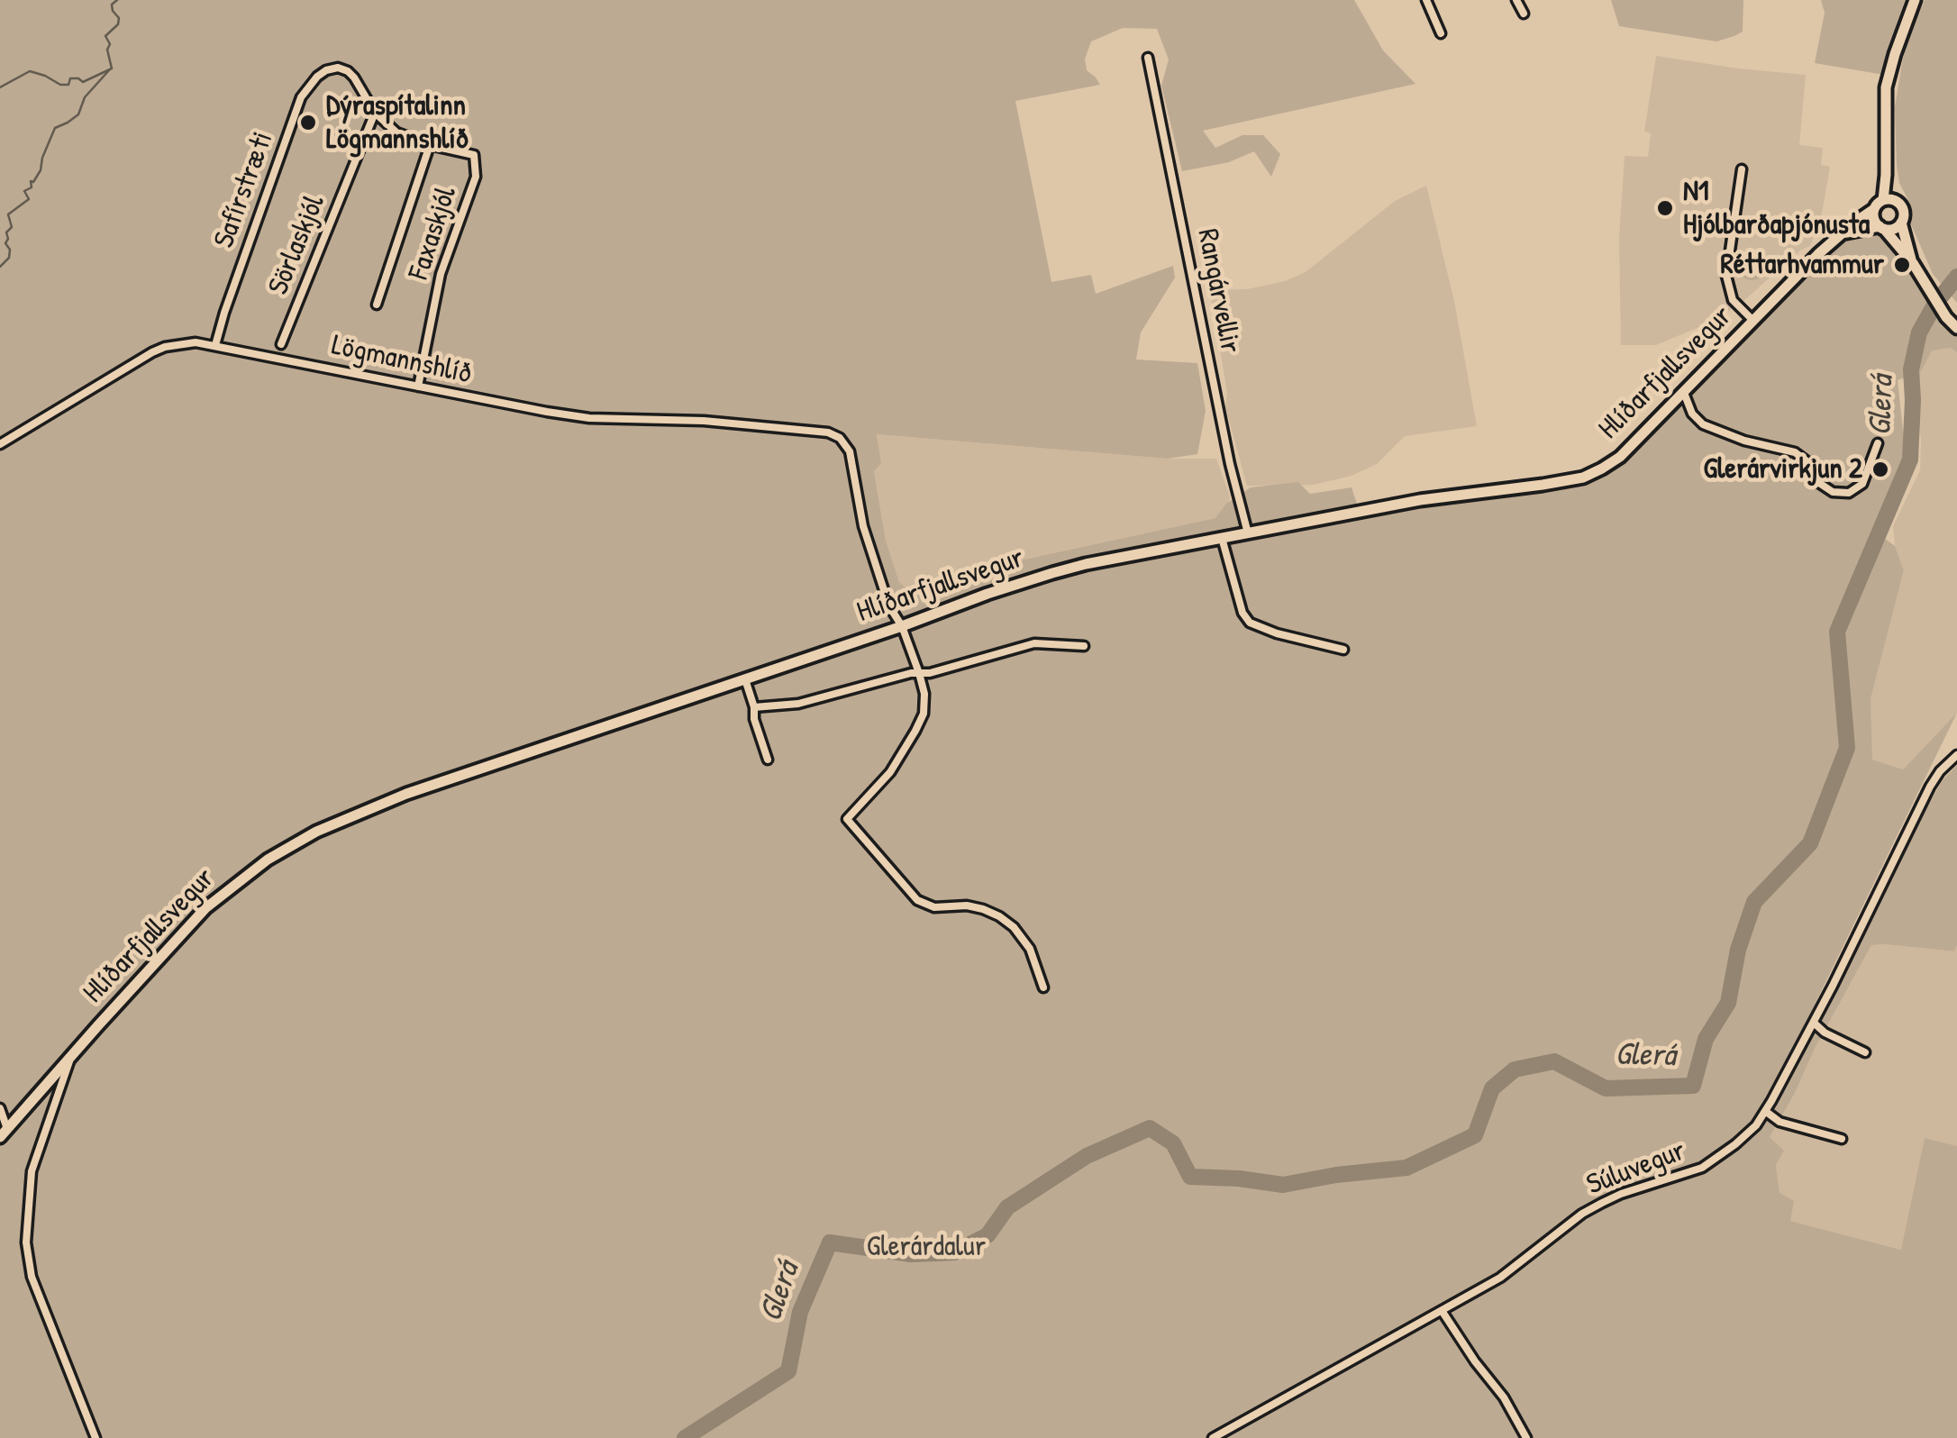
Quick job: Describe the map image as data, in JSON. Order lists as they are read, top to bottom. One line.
{"streets":{"main road":["Hlíðarfjallsvegur"],"street":["Safírstræti","Faxaskjól","Sörlaskjól","Rangárvellir","Lögmannshlíð","Súluvegur"]},"crossings":[["Safírstræti","Faxaskjól"],["Safírstræti","Lögmannshlíð"],["Faxaskjól","Sörlaskjól"],["Faxaskjól","Lögmannshlíð"],["Rangárvellir","Hlíðarfjallsvegur"],["Lögmannshlíð","Hlíðarfjallsvegur"]],"water":["Glerá"],"parks":["Glerárdalur"],"places":["Dýraspítalinn Lögmannshlíð","N1 Hjólbarðaþjónusta","Réttarhvammur","Glerárvirkjun 2"]}
